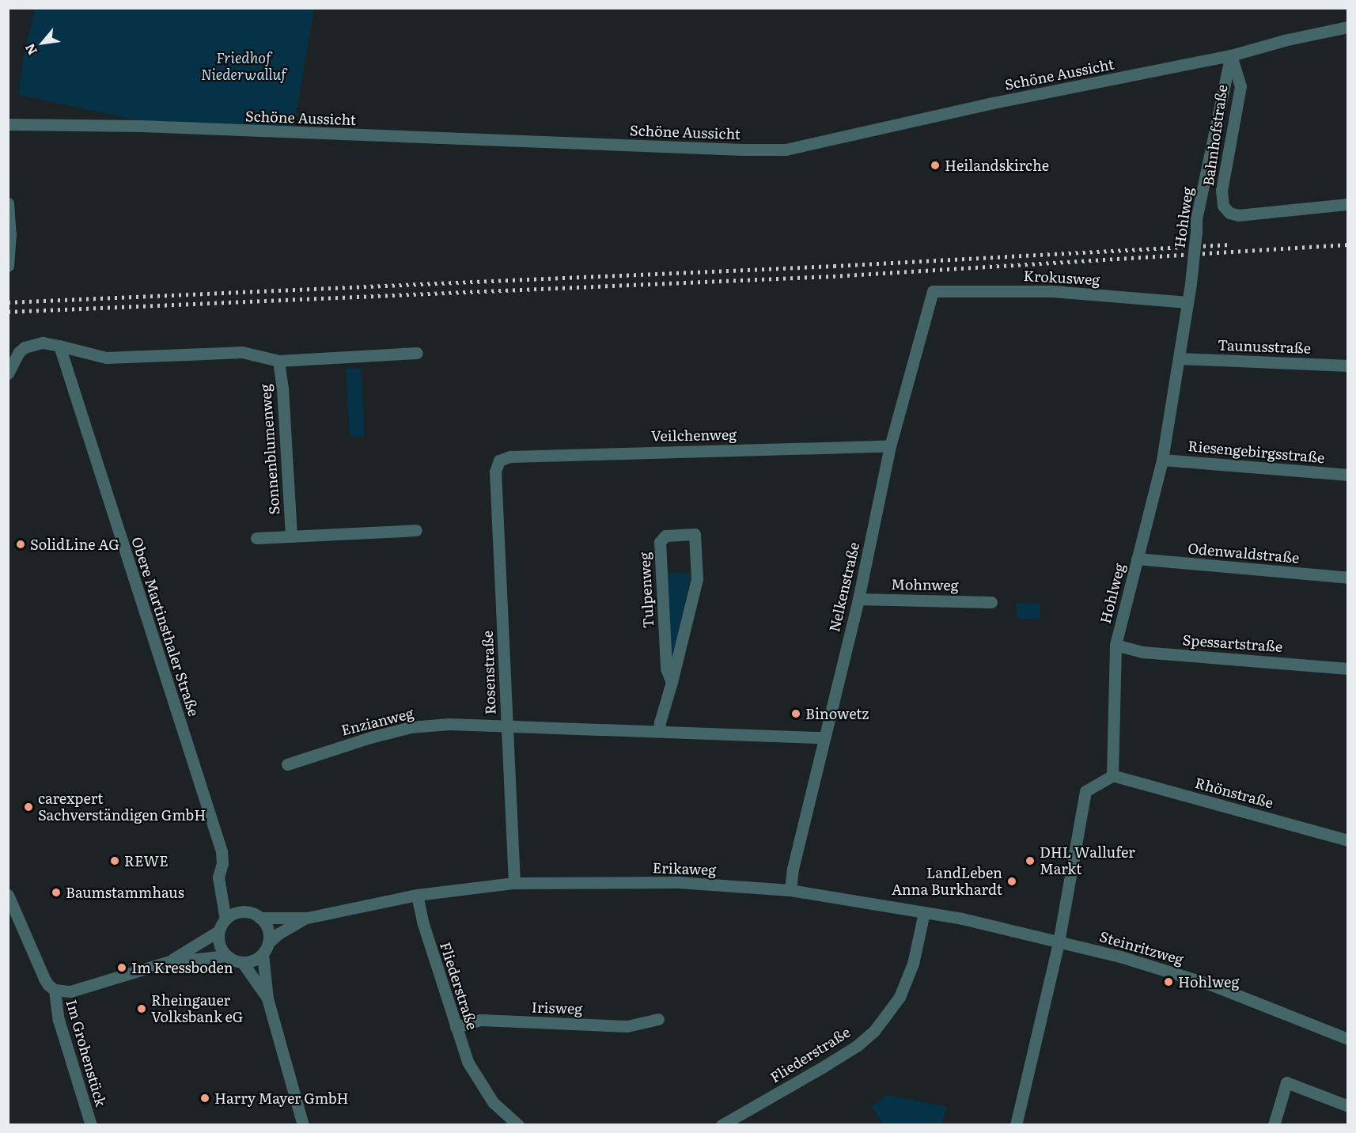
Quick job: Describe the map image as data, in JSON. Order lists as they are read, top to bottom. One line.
{"streets":{"street":["Schöne Aussicht","Bahnhofstraße","Hohlweg","Krokusweg","Taunusstraße","Veilchenweg","Sonnenblumenweg","Riesengebirgsstraße","Odenwaldstraße","Mohnweg","Nelkenstraße","Tulpenweg","Obere Martinsthaler Straße","Spessartstraße","Rosenstraße","Enzianweg","Rhönstraße","Erikaweg","Steinritzweg","Fliederstraße","Irisweg","Im Grohenstück"]},"crossings":[["Schöne Aussicht","Bahnhofstraße"],["Schöne Aussicht","Hohlweg"],["Bahnhofstraße","Hohlweg"],["Hohlweg","Krokusweg"],["Hohlweg","Taunusstraße"],["Hohlweg","Riesengebirgsstraße"],["Hohlweg","Odenwaldstraße"],["Hohlweg","Spessartstraße"],["Hohlweg","Rhönstraße"],["Krokusweg","Nelkenstraße"],["Veilchenweg","Nelkenstraße"],["Veilchenweg","Rosenstraße"],["Mohnweg","Nelkenstraße"],["Nelkenstraße","Erikaweg"],["Obere Martinsthaler Straße","Erikaweg"],["Rosenstraße","Enzianweg"],["Rosenstraße","Erikaweg"],["Erikaweg","Steinritzweg"],["Erikaweg","Fliederstraße"],["Fliederstraße","Irisweg"]],"parks":["Friedhof Niederwalluf"],"places":["Heilandskirche","SolidLine AG","Binowetz","carexpert Sachverständigen GmbH","REWE","DHL Wallufer Markt","LandLeben Anna Burkhardt","Baumstammhaus","Im Kressboden","Hohlweg","Rheingauer Volksbank eG","Harry Mayer GmbH"],"north":"bottom left"}
